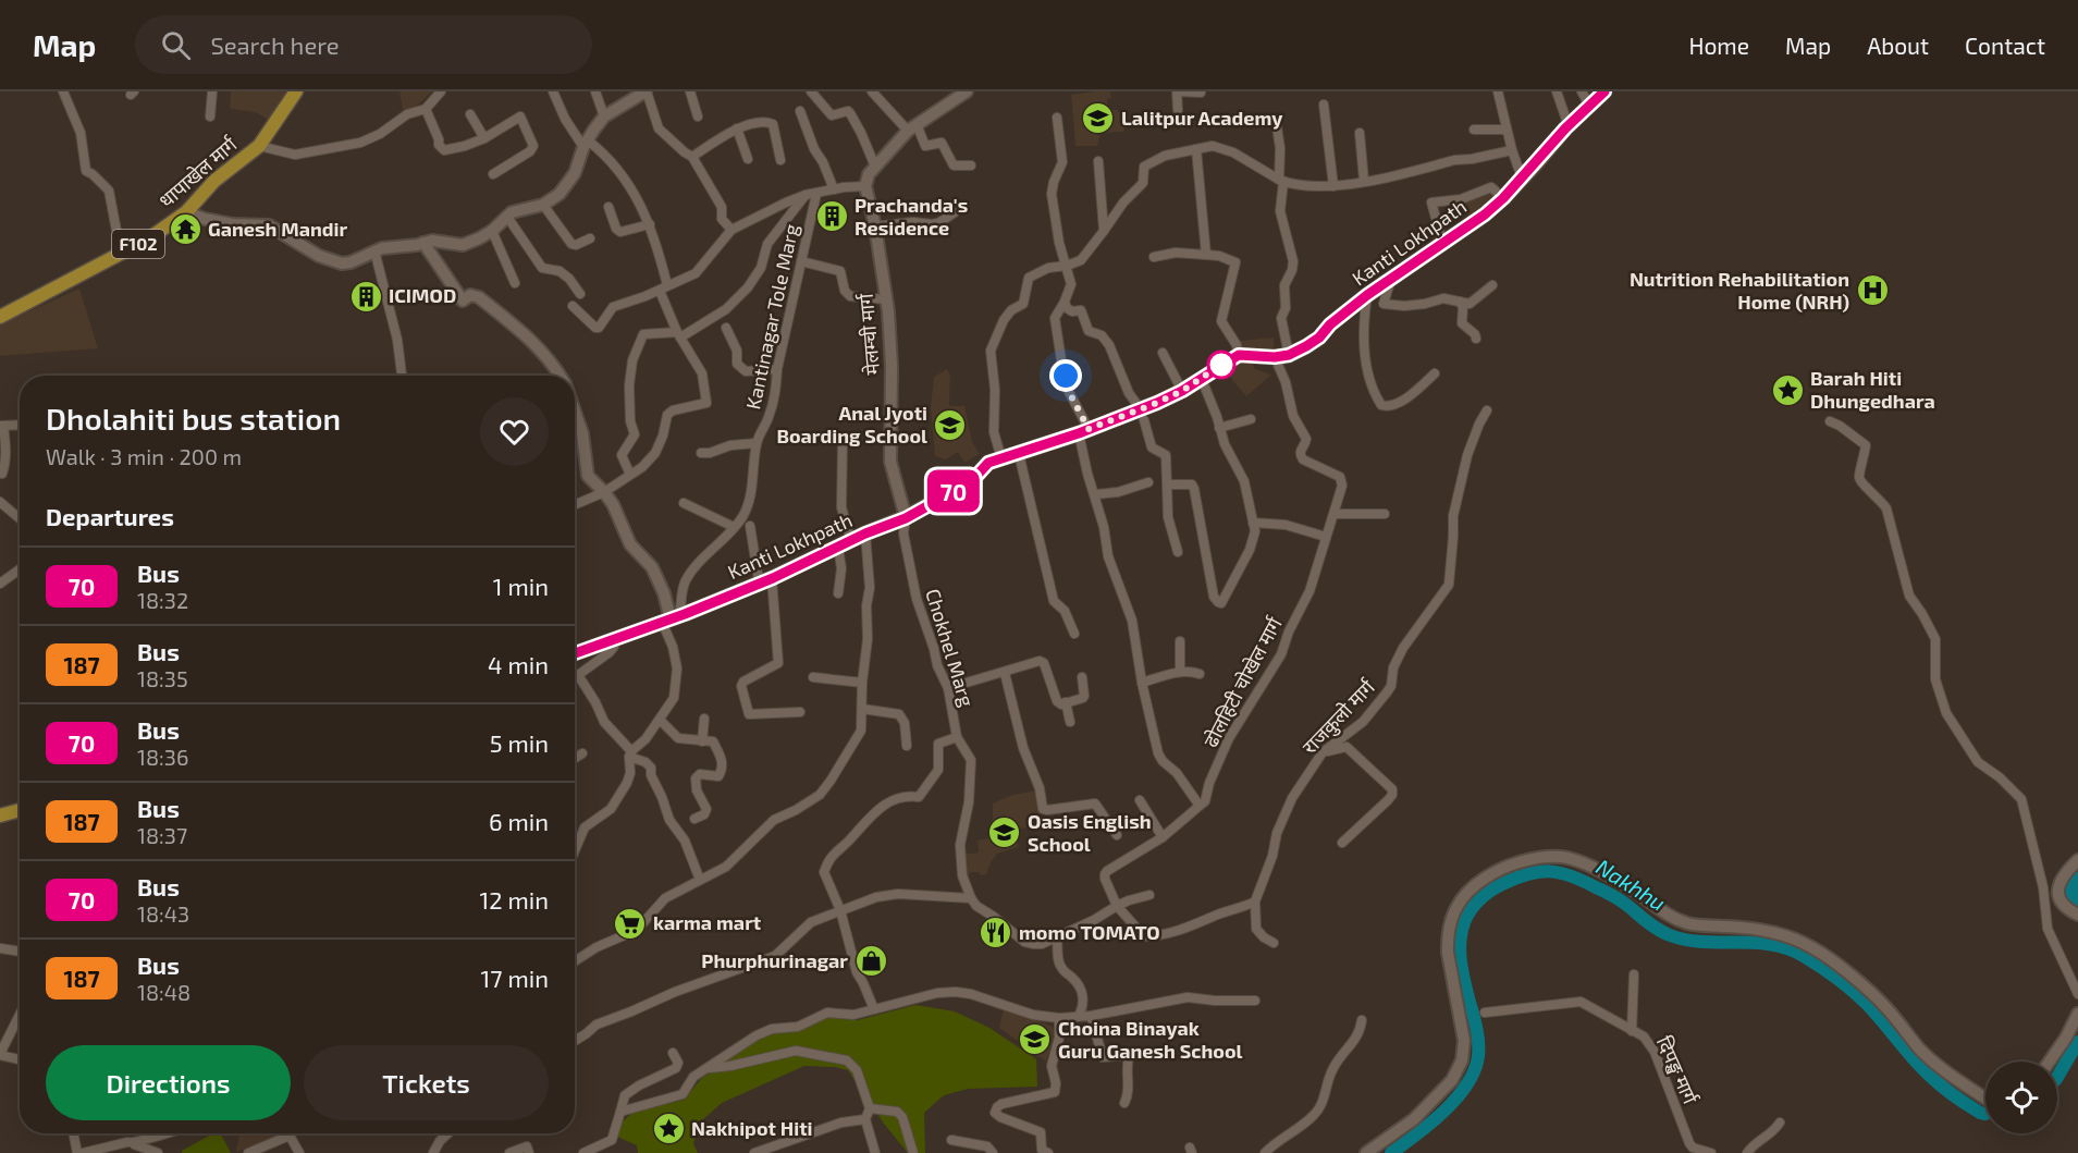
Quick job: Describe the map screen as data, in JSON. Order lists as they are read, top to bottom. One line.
{"streets":{"main road":["धापाखेल मार्ग","Kanti Lokhpath","F102","मेलम्ची मार्ग"],"street":["Kantinagar Tole Marg","Chokhel Marg","ढोलहिटी चोखेल मार्ग","राजकुलो मार्ग","दिपङ्ख मार्ग"]},"crossings":[["Kanti Lokhpath","Kantinagar Tole Marg"],["Kanti Lokhpath","मेलम्ची मार्ग"],["Kanti Lokhpath","Chokhel Marg"],["Kanti Lokhpath","ढोलहिटी चोखेल मार्ग"],["मेलम्ची मार्ग","Chokhel Marg"]],"water":["Nakhhu"],"places":{"school or university":["Lalitpur Academy","Anal Jyoti Boarding School","Oasis English School","Choina Binayak Guru Ganesh School"],"building":["Prachanda's Residence","ICIMOD"],"temple":["Ganesh Mandir"],"hospital":["Nutrition Rehabilitation Home (NRH)"],"place":["Barah Hiti Dhungedhara","Nakhipot Hiti"],"supermarket":["karma mart"],"restaurant":["momo TOMATO"],"shop":["Phurphurinagar"]},"lines":["bus line 70"],"page":{"header":"Map","search":"Search here","nav":["Home","Map","About","Contact"],"on_map":"70","heading":[["Dholahiti bus station","Walk · 3 min · 200 m"],"Departures"],"list":[{"mark":"70","name":"Bus","note":"18:32","value":"1 min"},{"mark":"187","name":"Bus","note":"18:35","value":"4 min"},{"mark":"70","name":"Bus","note":"18:36","value":"5 min"},{"mark":"187","name":"Bus","note":"18:37","value":"6 min"},{"mark":"70","name":"Bus","note":"18:43","value":"12 min"},{"mark":"187","name":"Bus","note":"18:48","value":"17 min"}],"buttons":["Directions","Tickets"]}}
